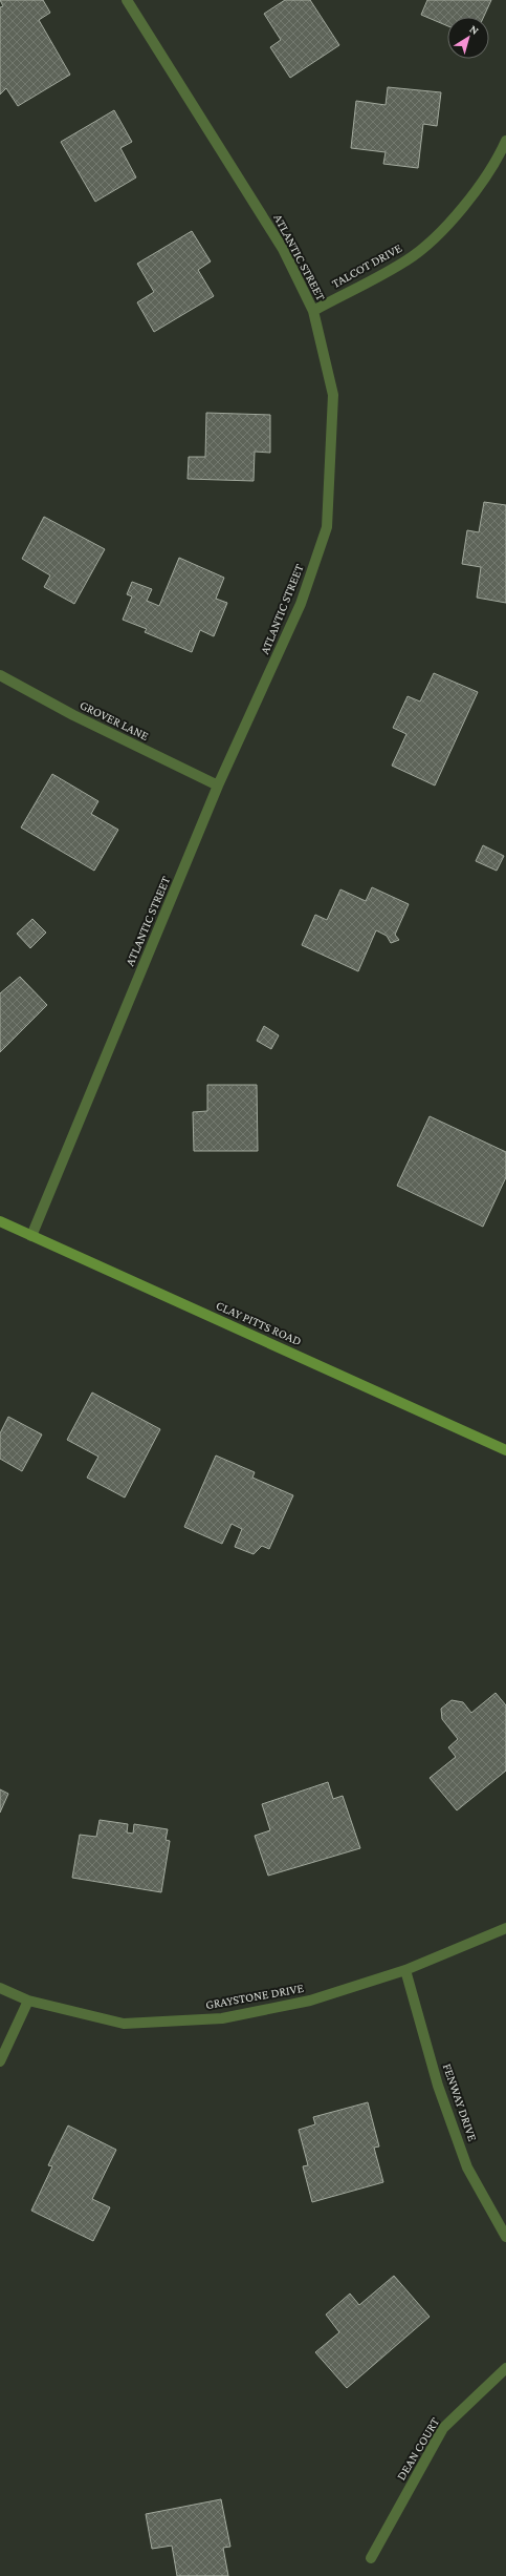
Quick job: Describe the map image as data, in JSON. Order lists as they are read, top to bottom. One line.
{"streets":{"street":["ATLANTIC STREET","TALCOT DRIVE","GROVER LANE","CLAY PITTS ROAD","GRAYSTONE DRIVE","FENWAY DRIVE","DEAN COURT"]},"crossings":[["ATLANTIC STREET","TALCOT DRIVE"],["ATLANTIC STREET","GROVER LANE"],["ATLANTIC STREET","CLAY PITTS ROAD"],["GRAYSTONE DRIVE","FENWAY DRIVE"]],"north":"top right"}
